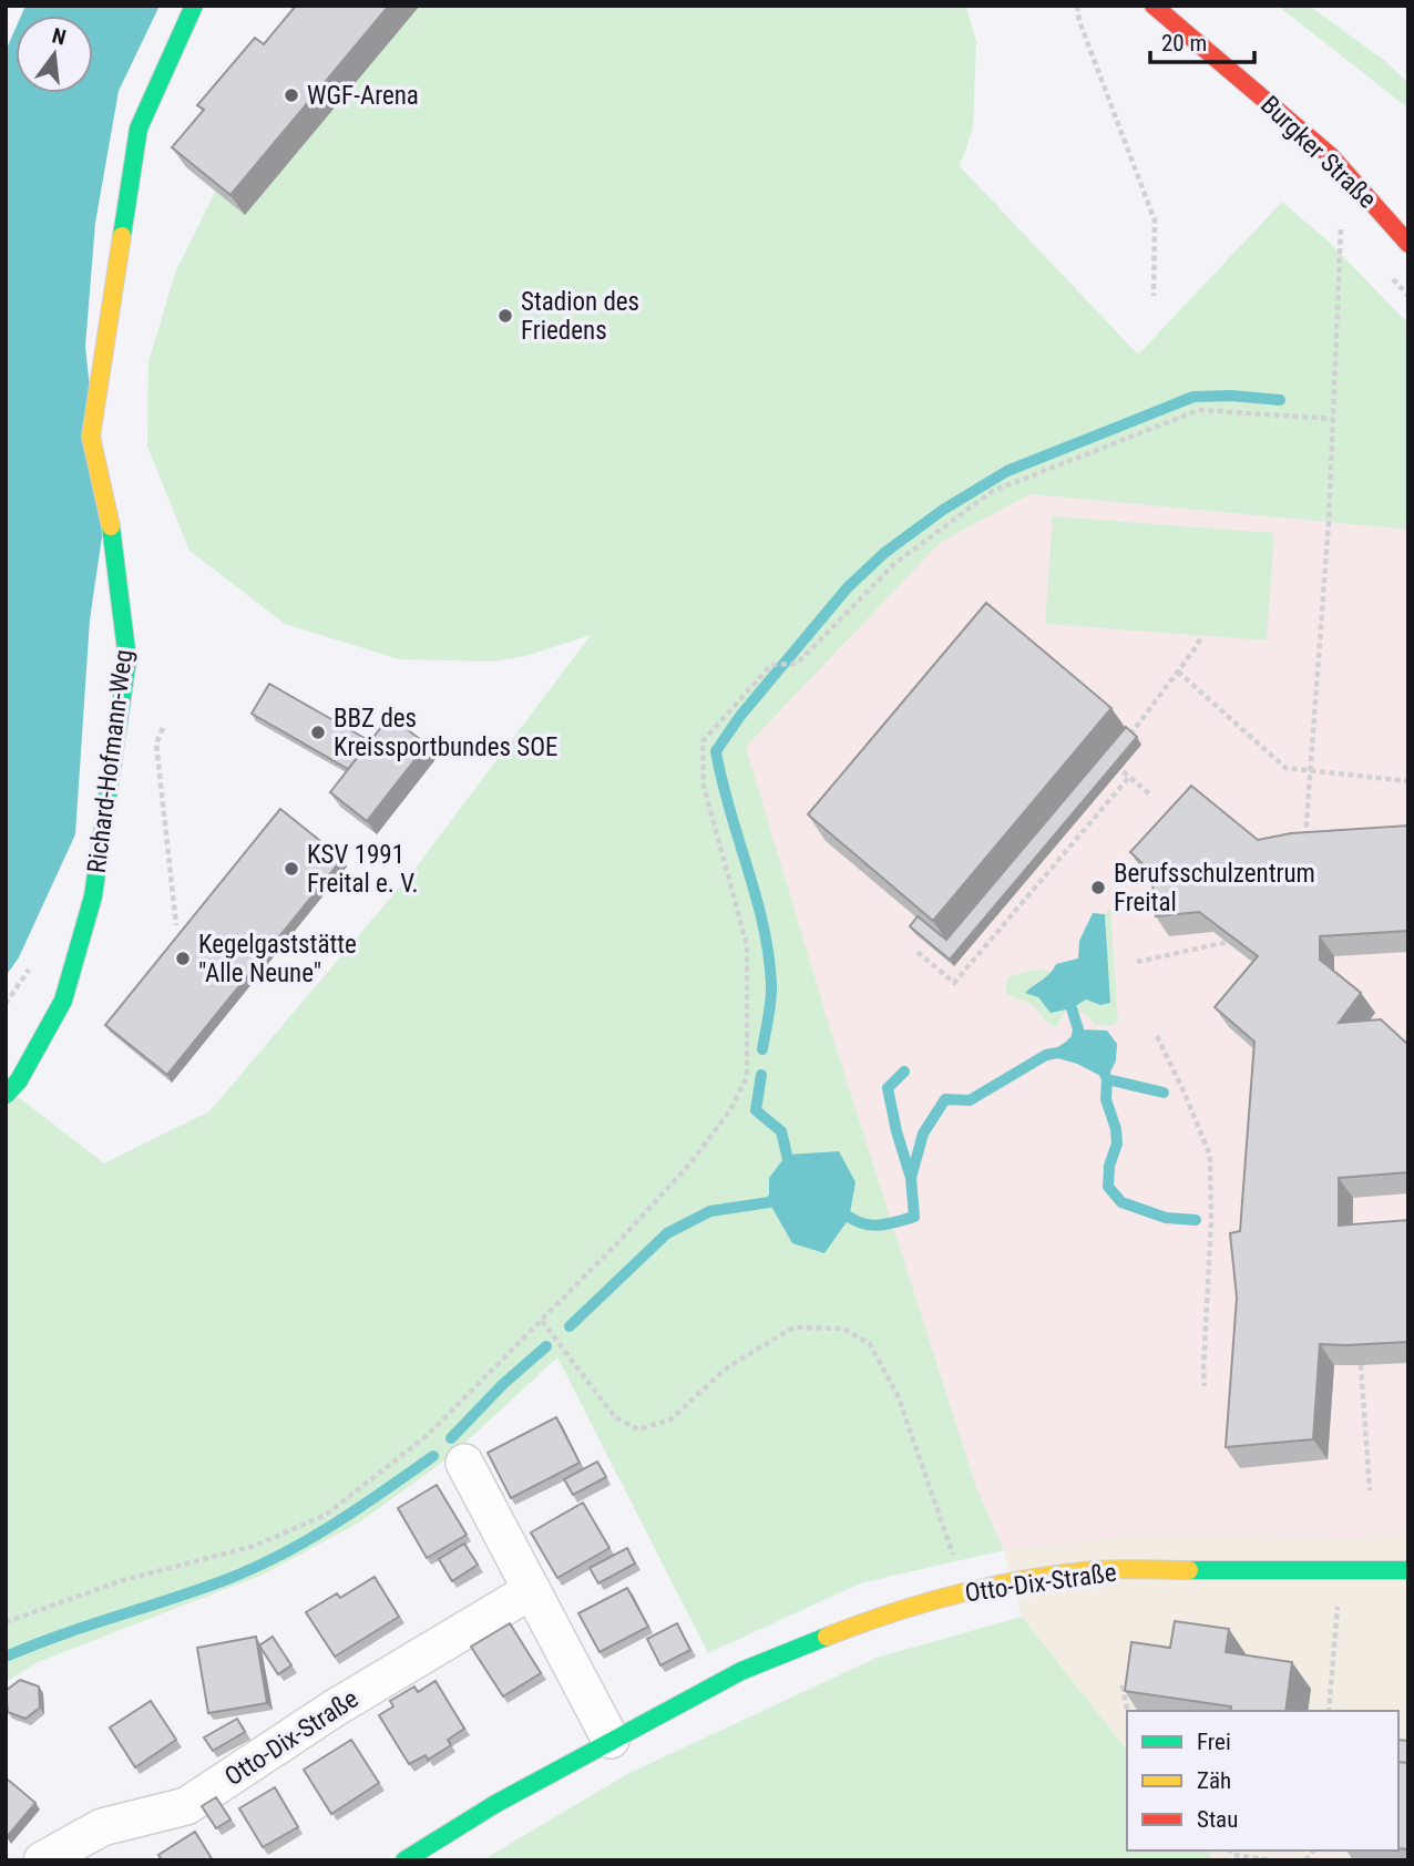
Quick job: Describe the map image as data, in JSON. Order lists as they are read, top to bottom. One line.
{"streets":{"street":["Burgker Straße","Richard-Hofmann-Weg","Otto-Dix-Straße"]},"places":["WGF-Arena","Stadion des Friedens","BBZ des Kreissportbundes SOE","KSV 1991 Freital e. V.","Berufsschulzentrum Freital","Kegelgaststätte \"Alle Neune\""],"legend":["Frei","Zäh","Stau"],"scale_bar":"20 m","north":"top"}
